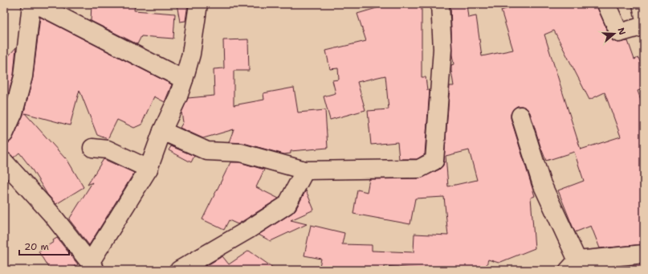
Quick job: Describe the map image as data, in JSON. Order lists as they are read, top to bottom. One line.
{"scale_bar":"20 m","north":"right"}
